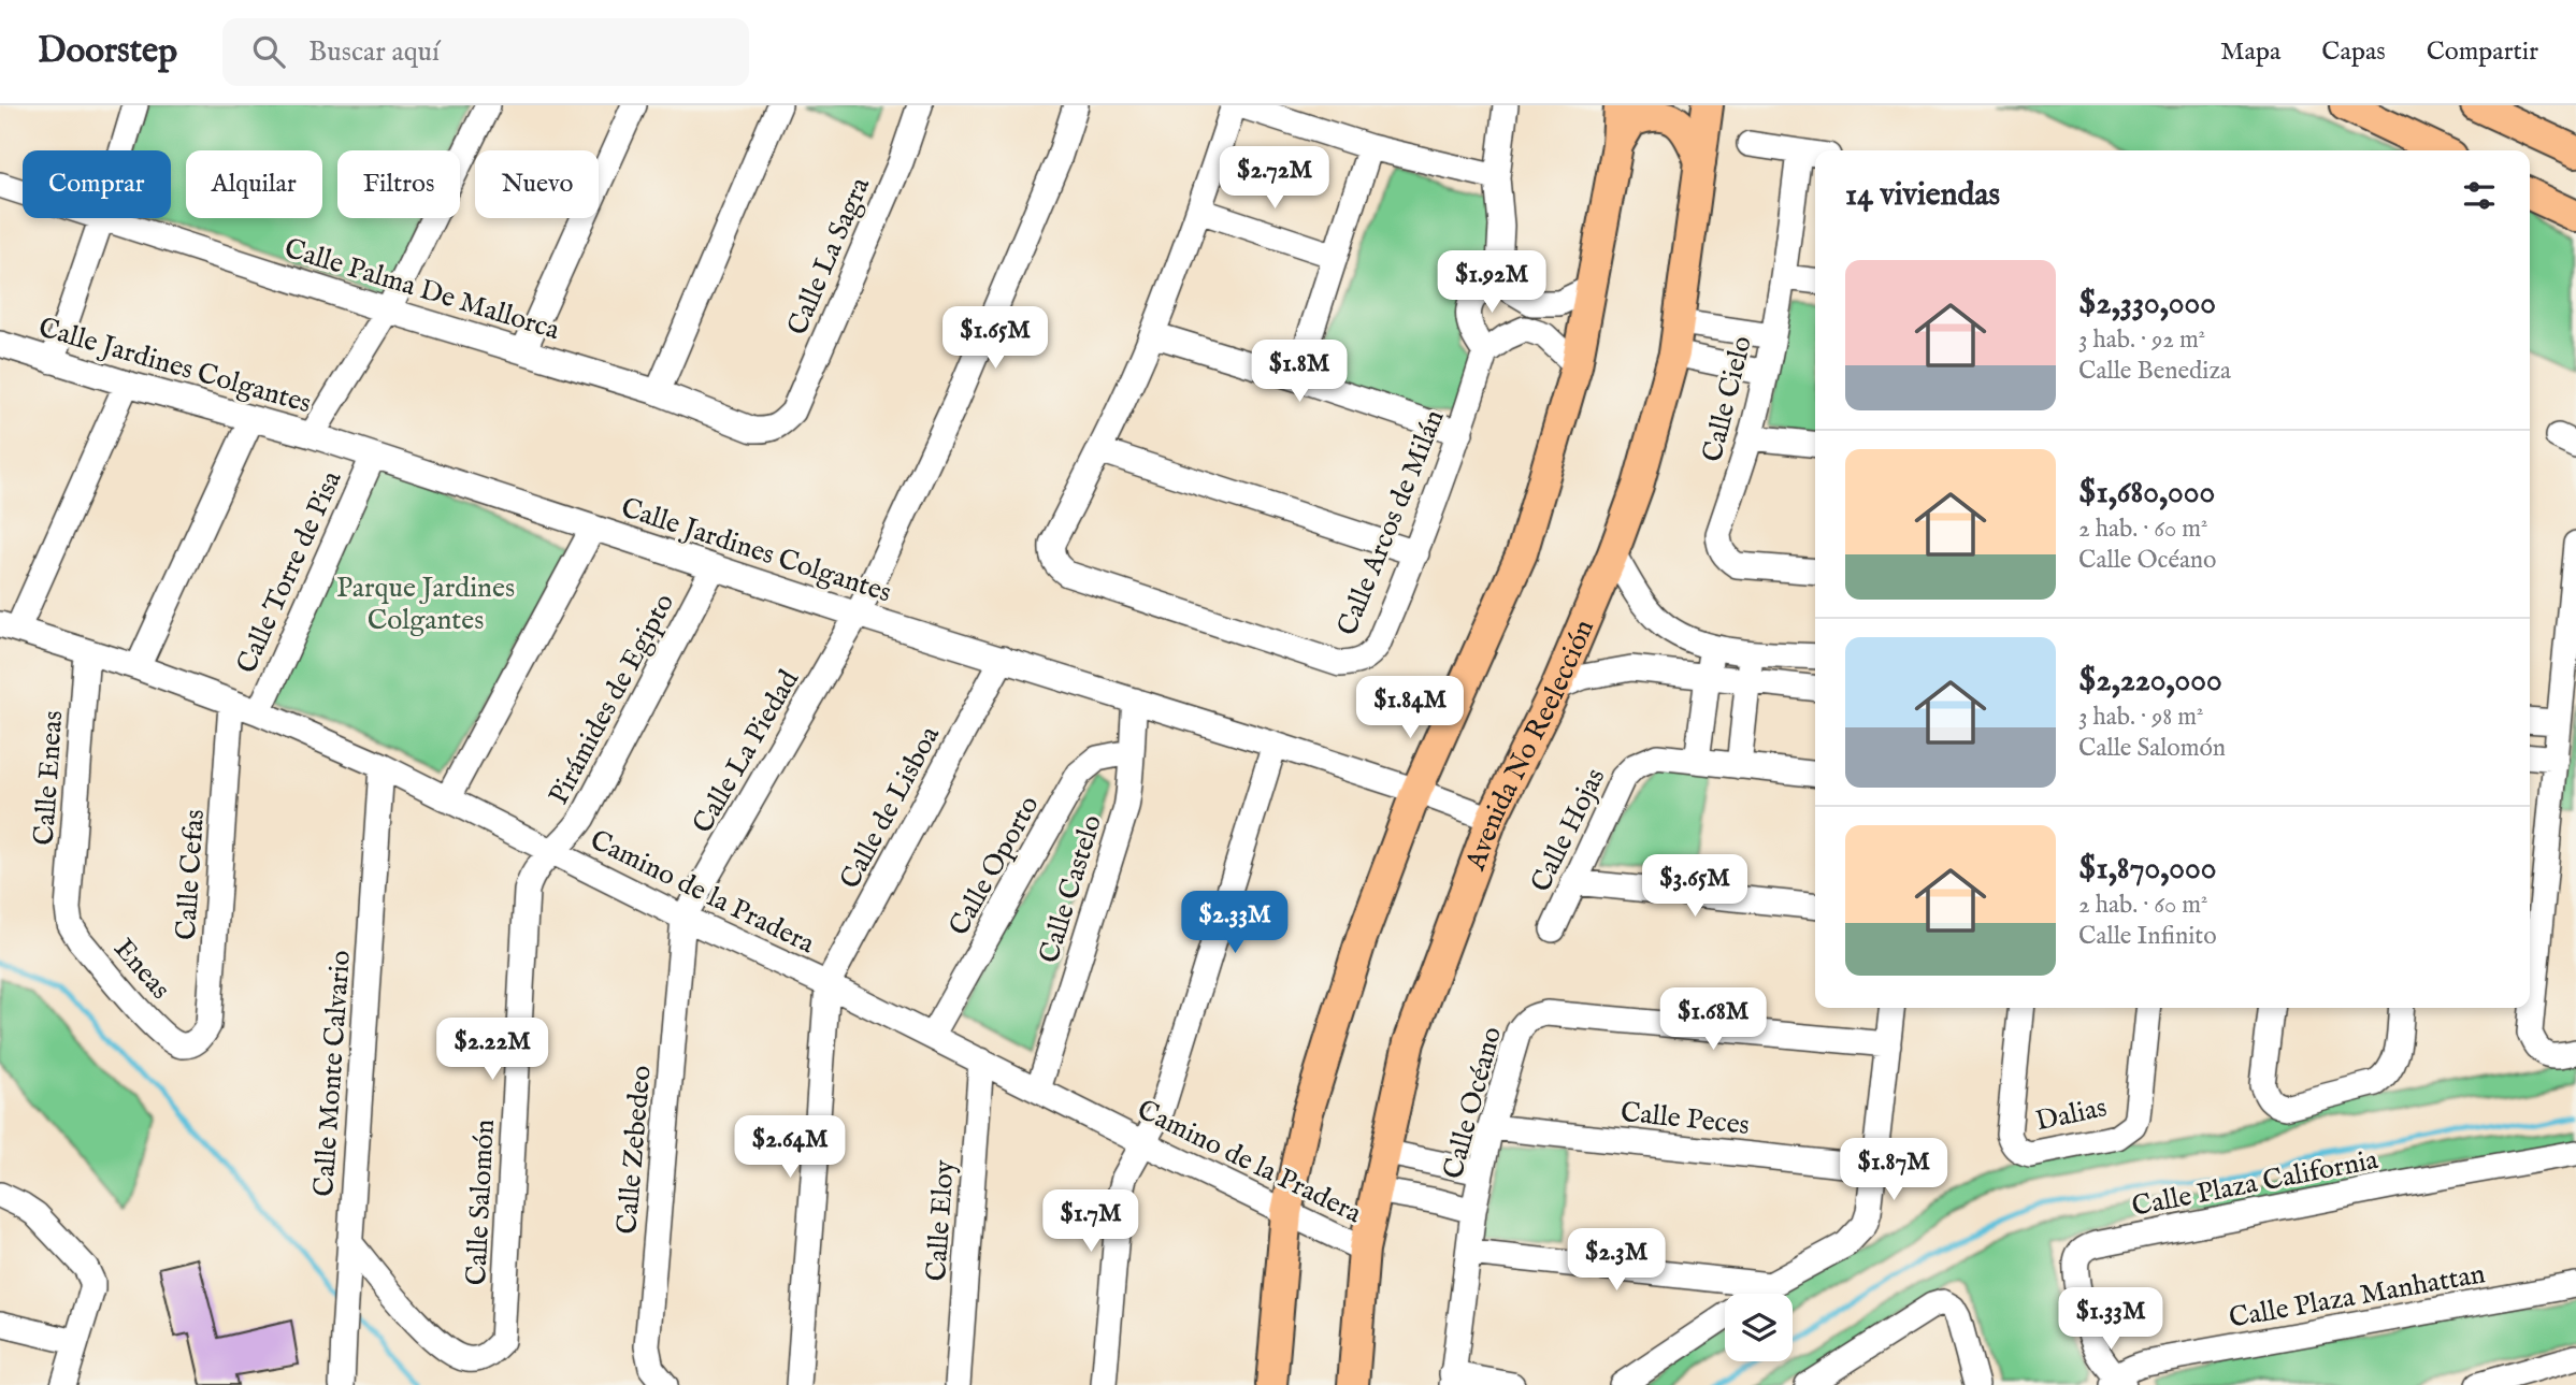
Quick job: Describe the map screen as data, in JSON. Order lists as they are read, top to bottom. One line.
{"streets":{"main road":["Avenida No Reelección"],"street":["Calle La Sagra","Calle Palma De Mallorca","Calle Jardines Colgantes","Calle Cielo","Calle Arcos de Milán","Calle Torre de Pisa","Pirámides de Egipto","Calle La Piedad","Calle Eneas","Calle de Lisboa","Calle Hojas","Calle Oporto","Calle Cefas","Calle Castelo","Camino de la Pradera","Eneas","Calle Monte Calvario","Calle Océano","Dalias","Calle Peces","Calle Zebedeo","Calle Plaza California","Calle Salomón","Calle Eloy","Calle Plaza Manhattan"]},"crossings":[["Calle La Sagra","Calle Palma De Mallorca"],["Calle Jardines Colgantes","Calle Torre de Pisa"],["Calle Jardines Colgantes","Pirámides de Egipto"],["Calle Jardines Colgantes","Avenida No Reelección"],["Calle Jardines Colgantes","Calle La Piedad"],["Calle Jardines Colgantes","Calle de Lisboa"],["Calle Jardines Colgantes","Calle Castelo"],["Calle Torre de Pisa","Camino de la Pradera"],["Pirámides de Egipto","Camino de la Pradera"],["Pirámides de Egipto","Calle Salomón"],["Avenida No Reelección","Camino de la Pradera"],["Calle La Piedad","Camino de la Pradera"],["Calle La Piedad","Calle Zebedeo"],["Calle Eneas","Camino de la Pradera"],["Calle Eneas","Eneas"],["Calle de Lisboa","Camino de la Pradera"],["Calle Oporto","Calle Castelo"],["Calle Oporto","Camino de la Pradera"],["Calle Cefas","Camino de la Pradera"],["Calle Cefas","Eneas"],["Calle Castelo","Camino de la Pradera"],["Camino de la Pradera","Calle Monte Calvario"],["Camino de la Pradera","Calle Zebedeo"],["Camino de la Pradera","Calle Salomón"],["Camino de la Pradera","Calle Eloy"],["Calle Monte Calvario","Calle Salomón"],["Calle Océano","Calle Peces"],["Calle Plaza California","Calle Plaza Manhattan"]],"parks":["Parque Jardines Colgantes"],"page":{"header":"Doorstep","search":"Buscar aquí","nav":["Mapa","Capas","Compartir"],"price":["$2.72M","$1.92M","$1.65M","$1.8M","$1.84M","$3.65M","$2.33M","$1.68M","$2.22M","$2.64M","$1.87M","$1.7M","$2.3M","$1.33M"],"chip":["Comprar","Alquilar","Filtros","Nuevo"],"heading":"14 viviendas","list":[{"name":"$2,330,000","note":"3 hab. · 92 m² · Calle Benediza"},{"name":"$1,680,000","note":"2 hab. · 60 m² · Calle Océano"},{"name":"$2,220,000","note":"3 hab. · 98 m² · Calle Salomón"},{"name":"$1,870,000","note":"2 hab. · 60 m² · Calle Infinito"}]}}
